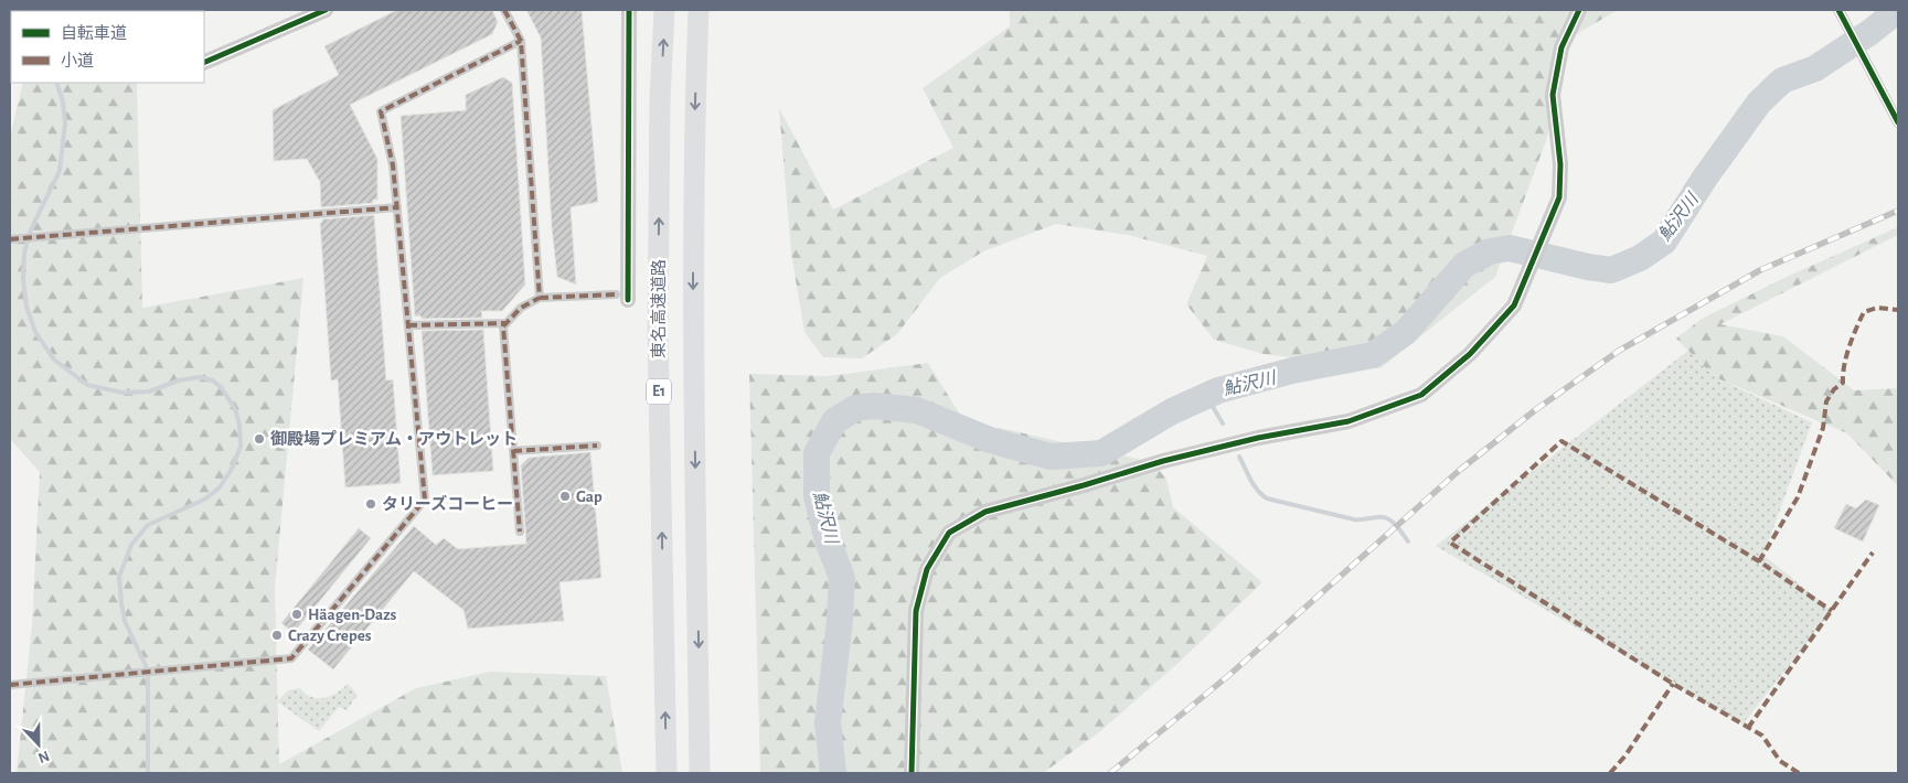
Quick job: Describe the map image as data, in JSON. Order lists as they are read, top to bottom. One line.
{"streets":{"highway":["東名高速道路","E1"]},"water":["鮎沢川"],"places":["御殿場プレミアム・アウトレット","Gap","タリーズコーヒー","Häagen-Dazs","Crazy Crepes"],"legend":["自転車道","小道"],"north":"bottom"}
